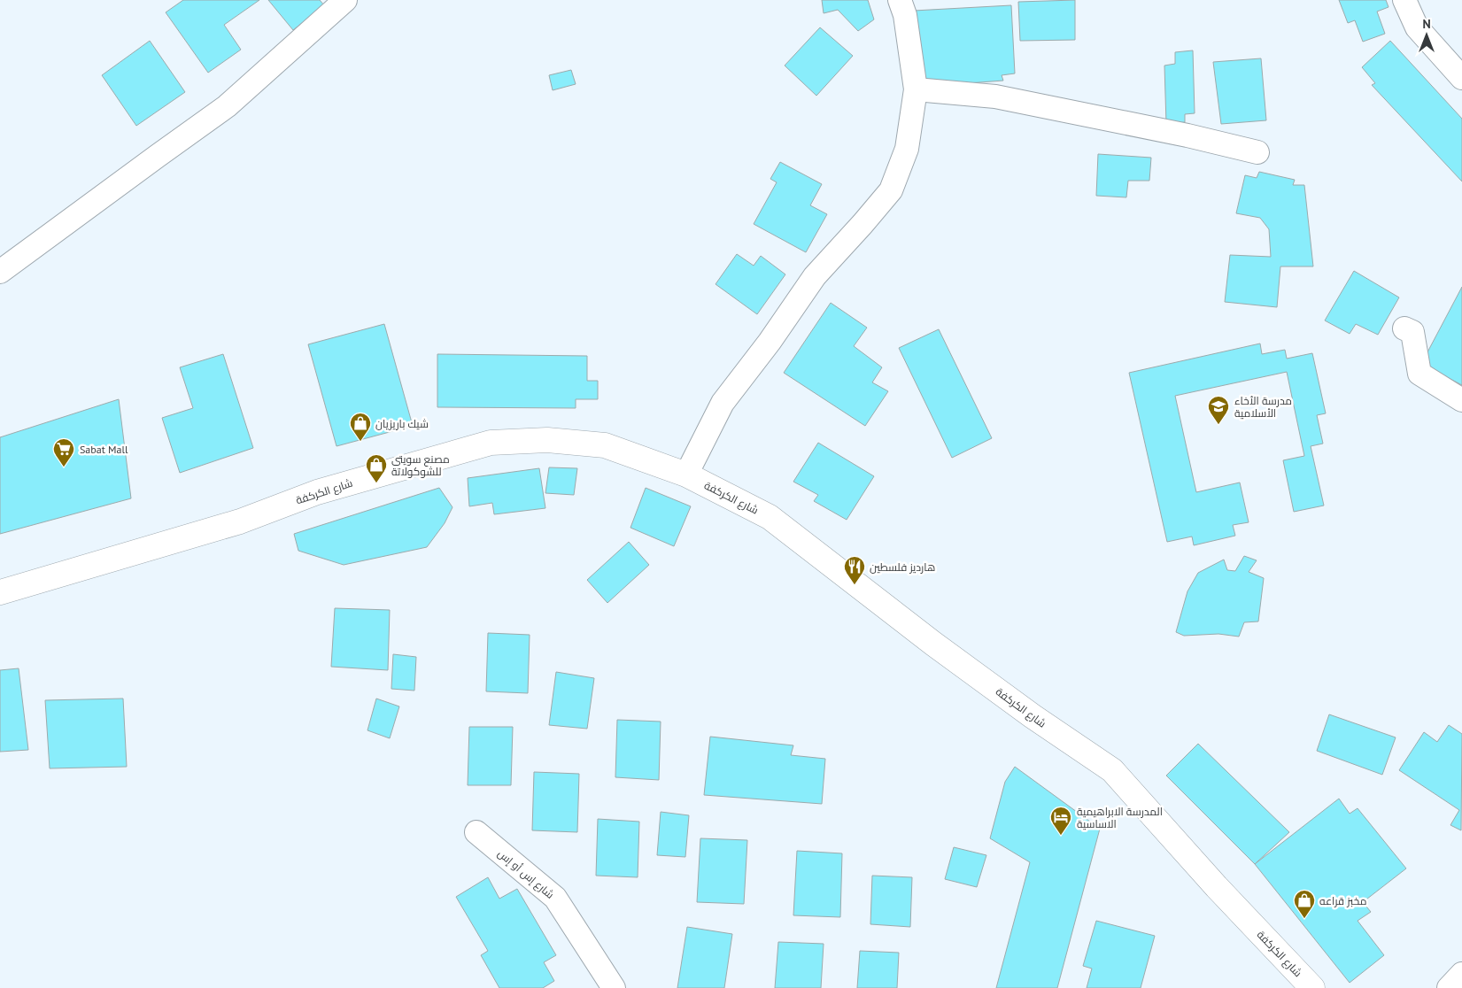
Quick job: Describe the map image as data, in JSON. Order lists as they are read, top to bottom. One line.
{"streets":{"street":["شارع الكركفة","شارع إس أو إس"]},"places":{"school or university":["مدرسة الأخاء الأسلامية"],"shop":["شيك باريزيان","مصنع سويتي للشوكولاتة","مخبز قراعه"],"supermarket":["Sabat Mall"],"restaurant":["هارديز فلسطين"],"hotel":["المدرسة الابراهيمية الاساسية"]},"north":"top"}
